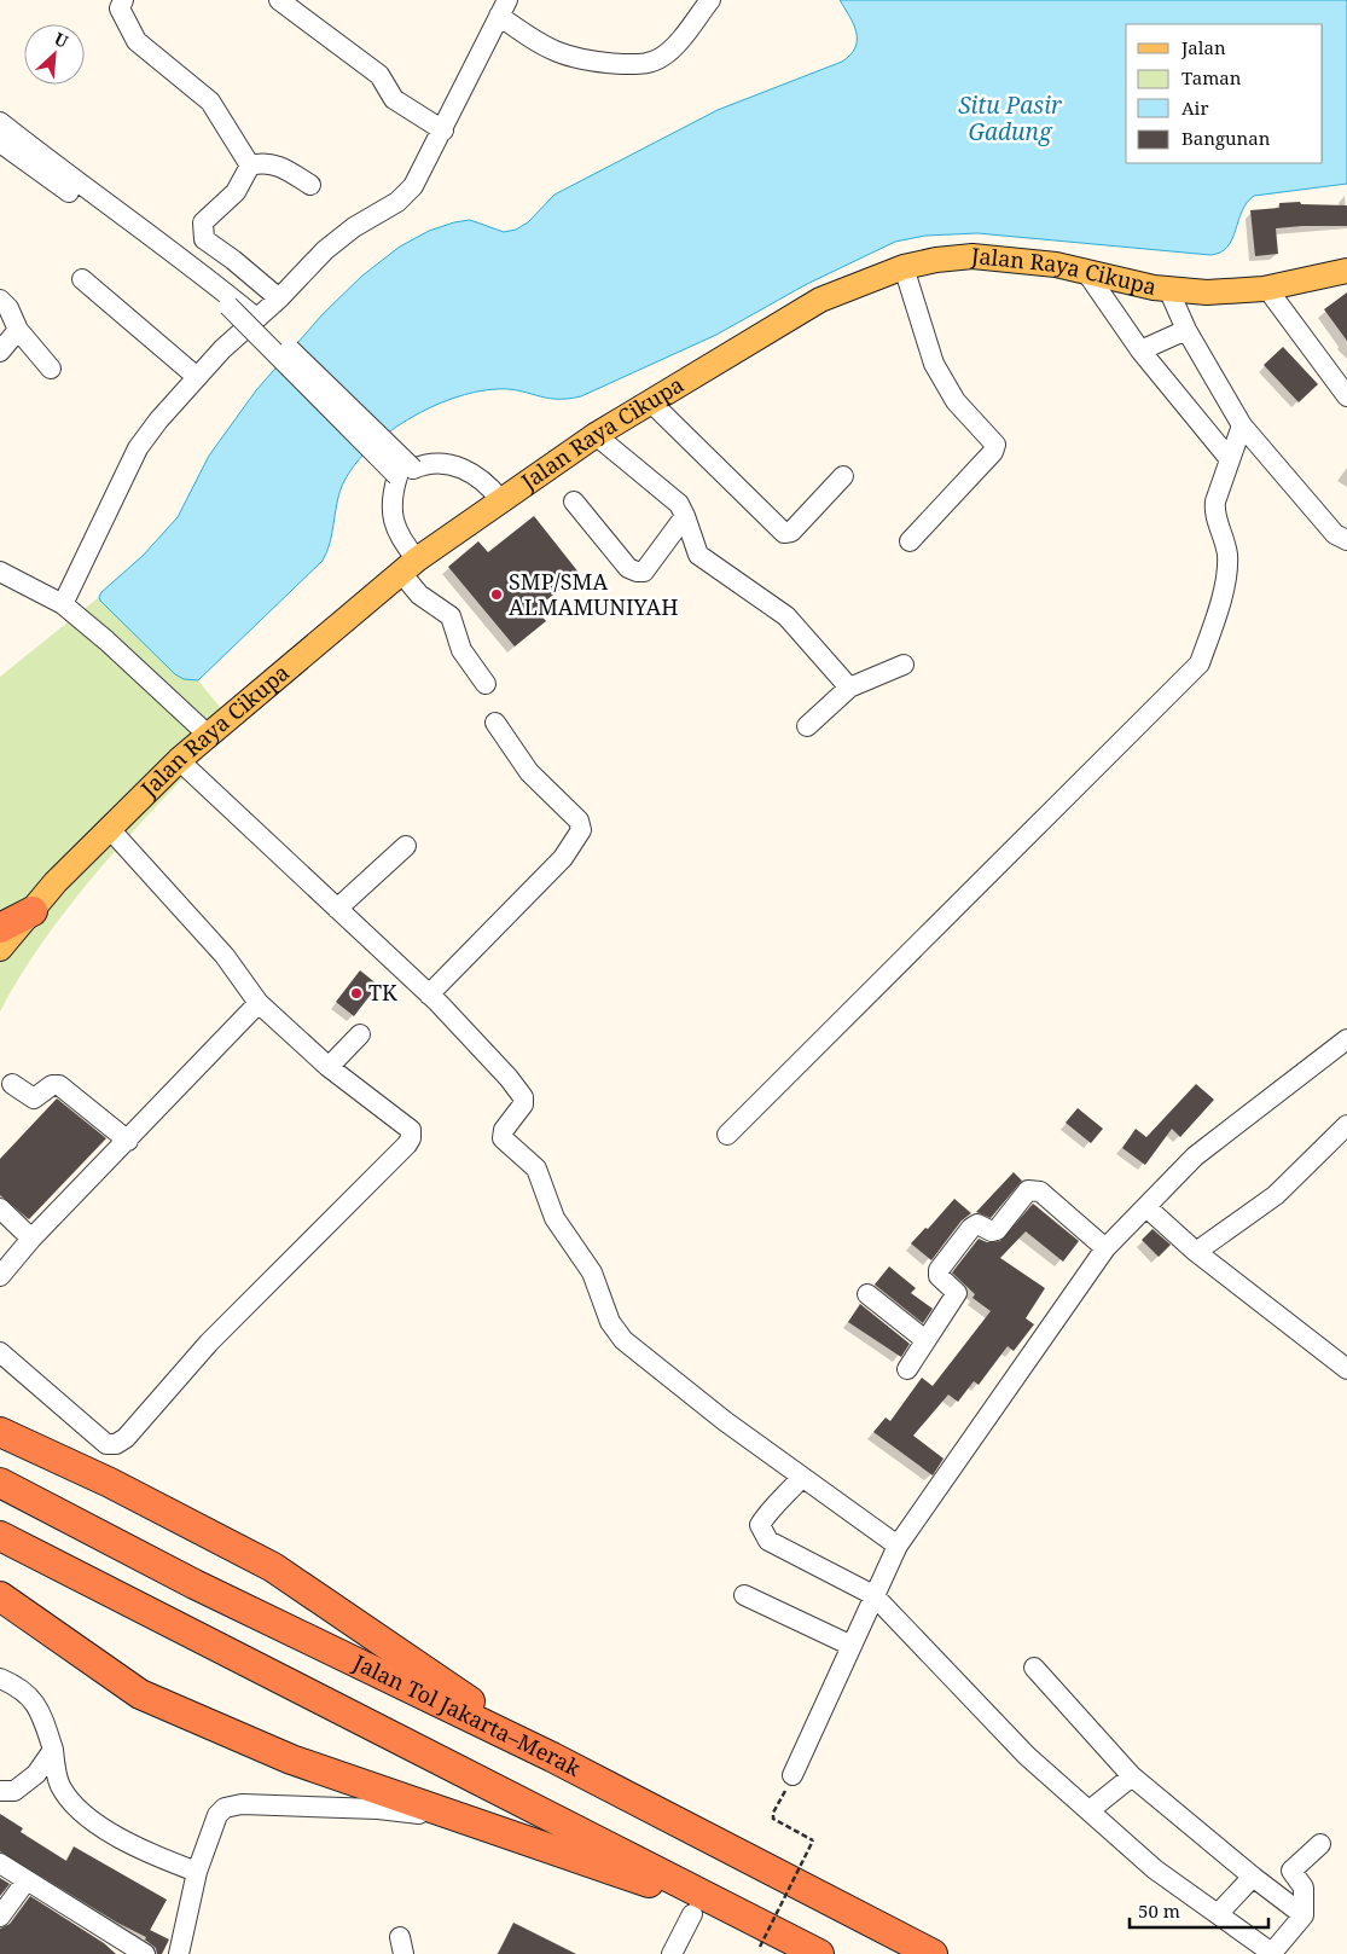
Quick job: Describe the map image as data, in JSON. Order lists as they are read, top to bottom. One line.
{"streets":{"highway":["Jalan Tol Jakarta–Merak"],"main road":["Jalan Raya Cikupa"]},"water":["Situ Pasir Gadung"],"places":["SMP/SMA ALMAMUNIYAH","TK"],"legend":["Jalan","Taman","Air","Bangunan"],"scale_bar":"50 m","north":"top right"}
